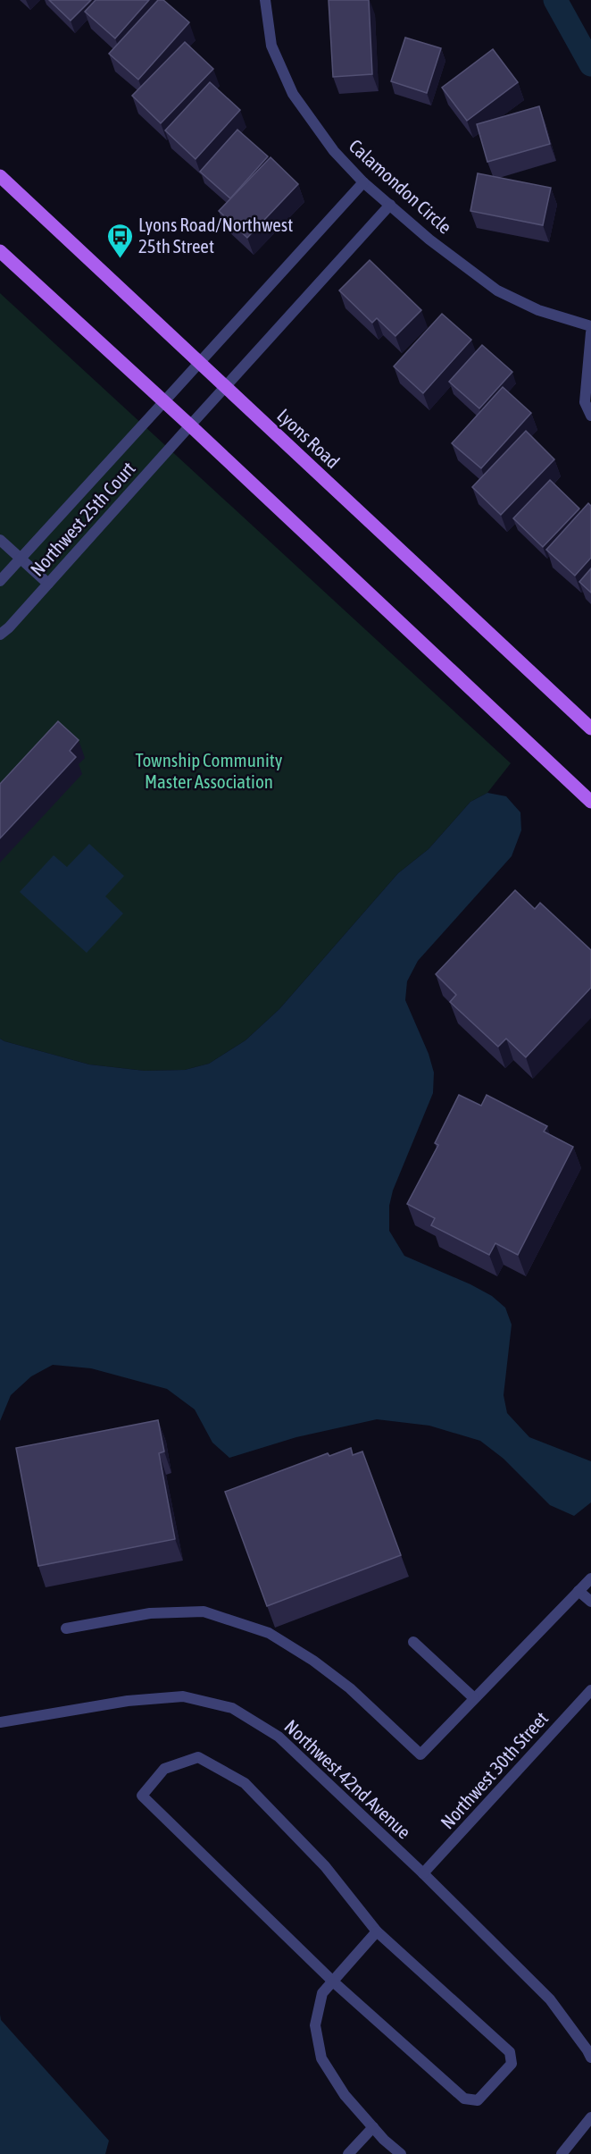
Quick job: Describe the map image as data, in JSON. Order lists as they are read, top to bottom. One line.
{"streets":{"main road":["Lyons Road"],"street":["Calamondon Circle","Northwest 25th Court","Northwest 30th Street","Northwest 42nd Avenue"]},"crossings":[["Calamondon Circle","Northwest 25th Court"],["Lyons Road","Northwest 25th Court"],["Northwest 30th Street","Northwest 42nd Avenue"]],"parks":["Township Community Master Association"],"places":{"bus stop":["Lyons Road/Northwest 25th Street"]}}
